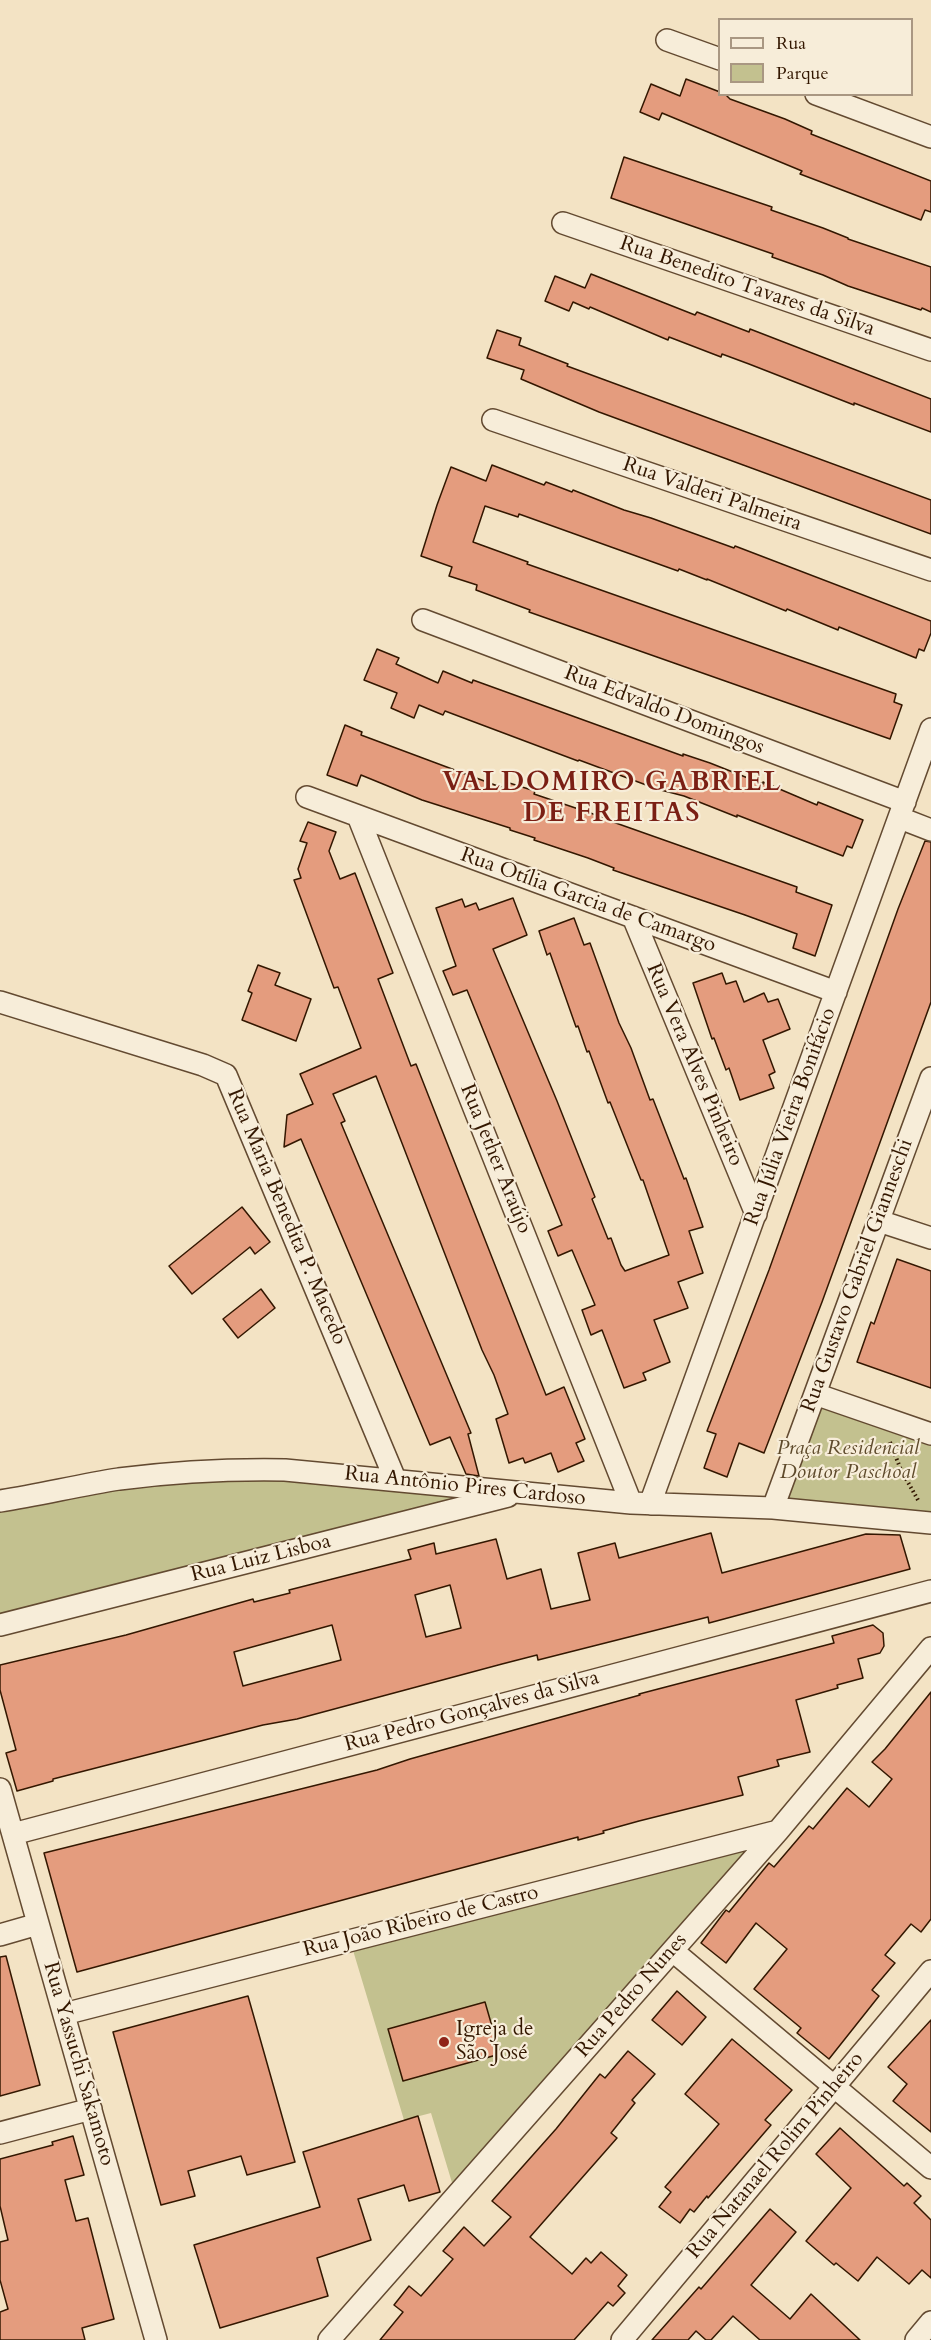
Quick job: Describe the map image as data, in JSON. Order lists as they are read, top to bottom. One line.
{"streets":{"street":["Rua Benedito Tavares da Silva","Rua Valderi Palmeira","Rua Edvaldo Domingos","Rua Otília Garcia de Camargo","Rua Vera Alves Pinheiro","Rua Júlia Vieira Bonifácio","Rua Jether Araújo","Rua Maria Benedita P. Macedo","Rua Gustavo Gabriel Gianneschi","Rua Antônio Pires Cardoso","Rua Luiz Lisboa","Rua Pedro Gonçalves da Silva","Rua João Ribeiro de Castro","Rua Pedro Nunes","Rua Yassuchi Sakamoto","Rua Natanael Rolim Pinheiro"]},"crossings":[["Rua Edvaldo Domingos","Rua Júlia Vieira Bonifácio"],["Rua Otília Garcia de Camargo","Rua Vera Alves Pinheiro"],["Rua Otília Garcia de Camargo","Rua Júlia Vieira Bonifácio"],["Rua Otília Garcia de Camargo","Rua Jether Araújo"],["Rua Vera Alves Pinheiro","Rua Júlia Vieira Bonifácio"],["Rua Júlia Vieira Bonifácio","Rua Jether Araújo"],["Rua Júlia Vieira Bonifácio","Rua Antônio Pires Cardoso"],["Rua Jether Araújo","Rua Antônio Pires Cardoso"],["Rua Maria Benedita P. Macedo","Rua Antônio Pires Cardoso"],["Rua Gustavo Gabriel Gianneschi","Rua Antônio Pires Cardoso"],["Rua Antônio Pires Cardoso","Rua Luiz Lisboa"],["Rua Pedro Gonçalves da Silva","Rua Yassuchi Sakamoto"],["Rua João Ribeiro de Castro","Rua Pedro Nunes"],["Rua João Ribeiro de Castro","Rua Yassuchi Sakamoto"]],"districts":["VALDOMIRO GABRIEL DE FREITAS"],"parks":["Praça Residencial Doutor Paschoal"],"places":["Igreja de São José"],"legend":["Rua","Parque"]}
